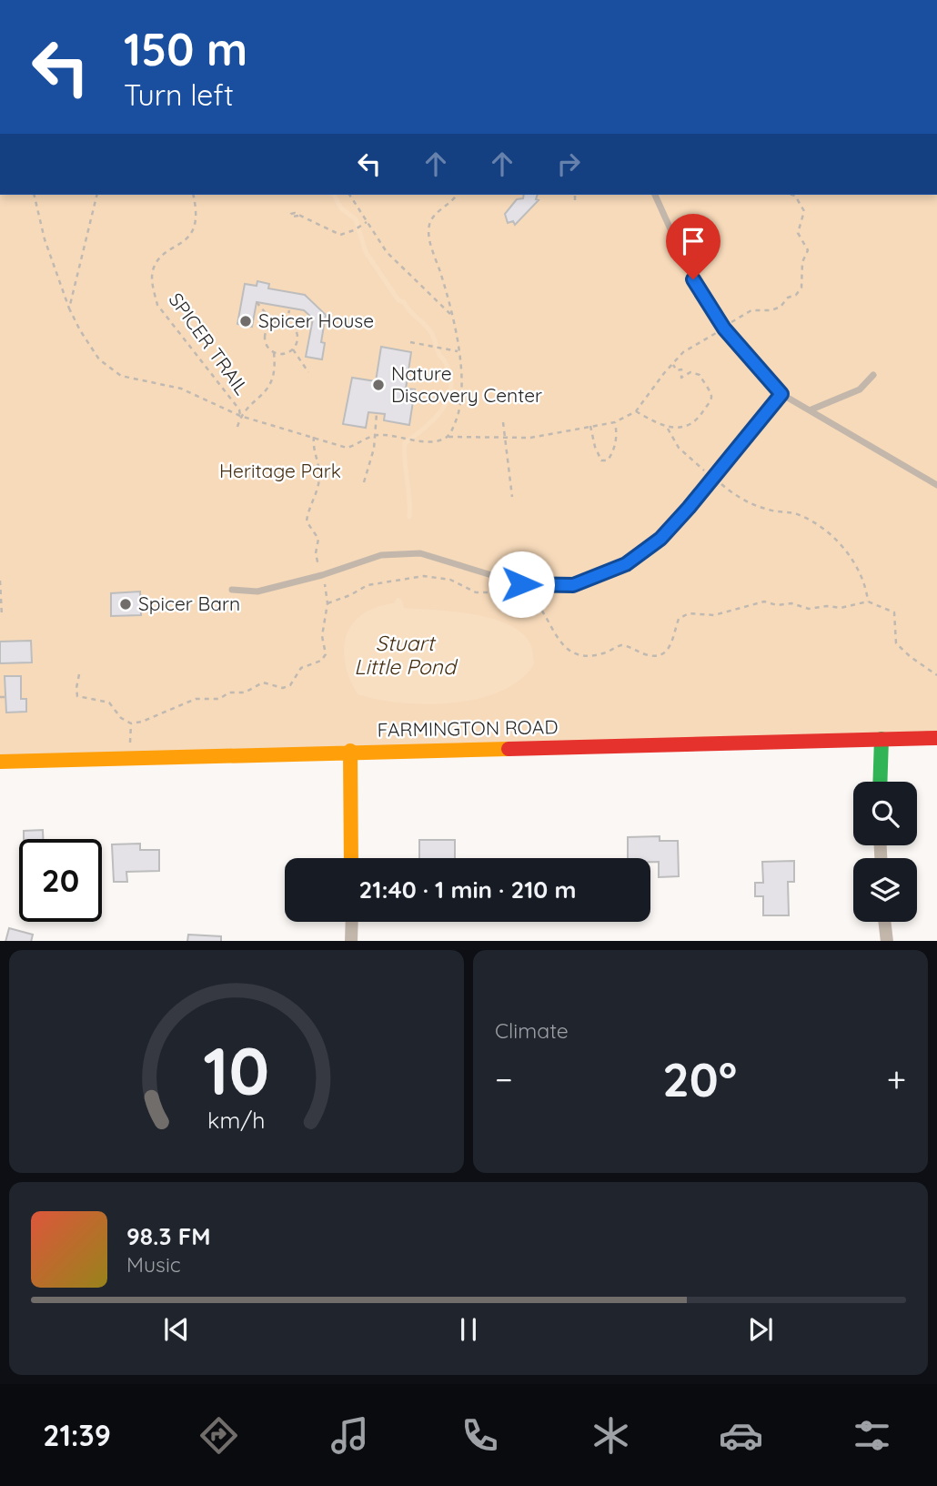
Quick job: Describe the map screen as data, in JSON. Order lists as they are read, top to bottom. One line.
{"streets":{"street":["FARMINGTON ROAD"],"path":["SPICER TRAIL"]},"water":["Stuart Little Pond"],"parks":["Heritage Park"],"places":["Spicer House","Nature Discovery Center","Spicer Barn"],"page":{"turn":["150 m","Turn left"],"limit":"20","trip":"21:40 · 1 min · 210 m","tile":"Climate","heat":["−","20°","+"],"song":["98.3 FM","Music"],"tabs":"21:39","gauge":["10","km/h"]}}
